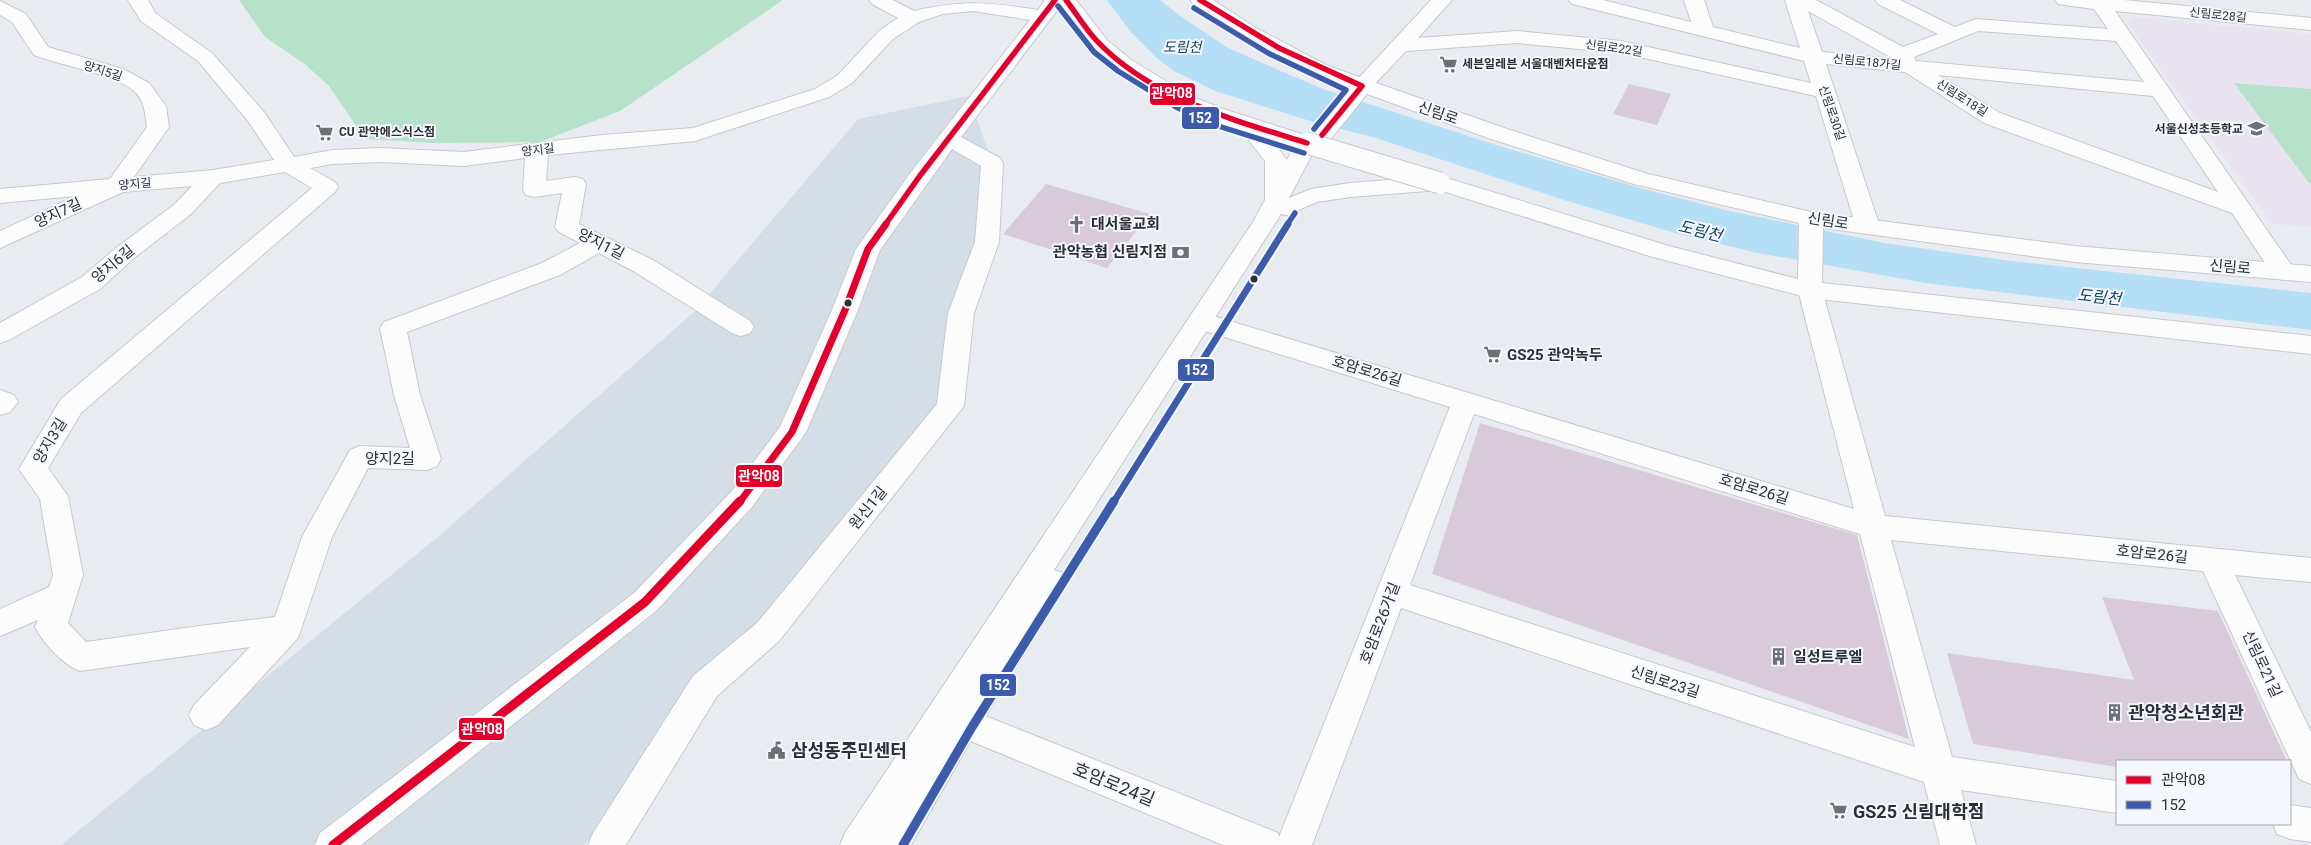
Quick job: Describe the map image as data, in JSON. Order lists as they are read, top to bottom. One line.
{"streets":{"street":["신림로28길","신림로22길","신림로18가길","양지5길","신림로18길","신림로","신림로30길","양지길","양지7길","양지1길","양지6길","호암로26길","양지3길","양지2길","원신1길","호암로26가길","신림로21길","신림로23길","호암로24길"]},"crossings":[["신림로22길","신림로30길"],["신림로18가길","신림로18길"],["신림로18가길","신림로30길"],["양지5길","양지길"],["양지5길","양지7길"],["신림로","신림로30길"],["양지길","양지7길"],["양지길","양지1길"],["양지길","양지6길"],["양지길","양지3길"],["양지1길","양지2길"],["호암로26길","호암로26가길"],["호암로26길","신림로21길"],["양지3길","양지2길"],["호암로26가길","신림로23길"]],"water":["도림천"],"places":{"supermarket":["세븐일레븐 서울대벤처타운점","CU 관악에스식스점","GS25 관악녹두","GS25 신림대학점"],"school or university":["서울신성초등학교"],"church":["대서울교회"],"bank":["관악농협 신림지점"],"building":["일성트루엘","관악청소년회관"],"public building":["삼성동주민센터"]},"lines":["transit line 관악08","transit line 152"],"legend":["관악08","152"]}
